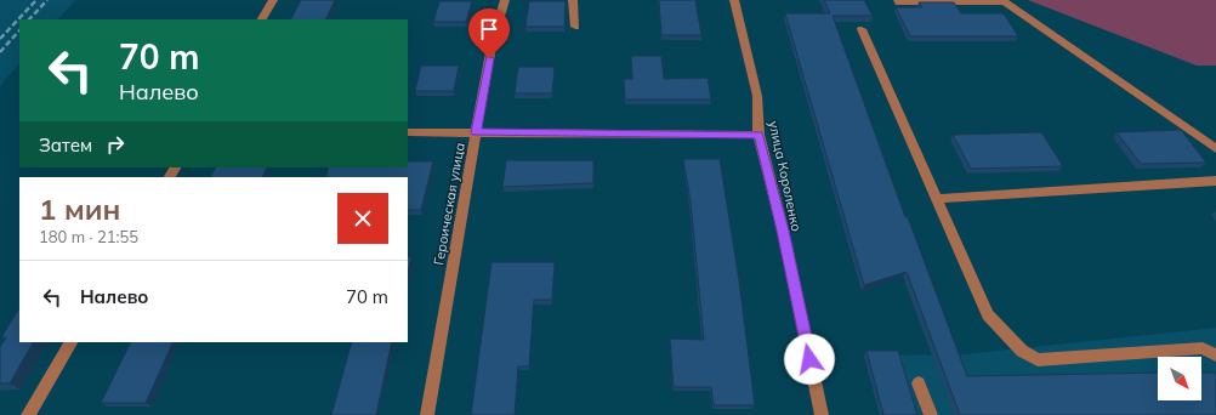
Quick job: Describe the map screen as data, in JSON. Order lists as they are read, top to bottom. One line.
{"streets":{"street":["улица Короленко","Героическая улица"]},"north":"bottom right","page":{"turn":["70 m","Налево"],"then":"Затем","heading":["1 мин","180 m · 21:55"],"list":[{"name":"Налево","value":"70 m"}]}}
